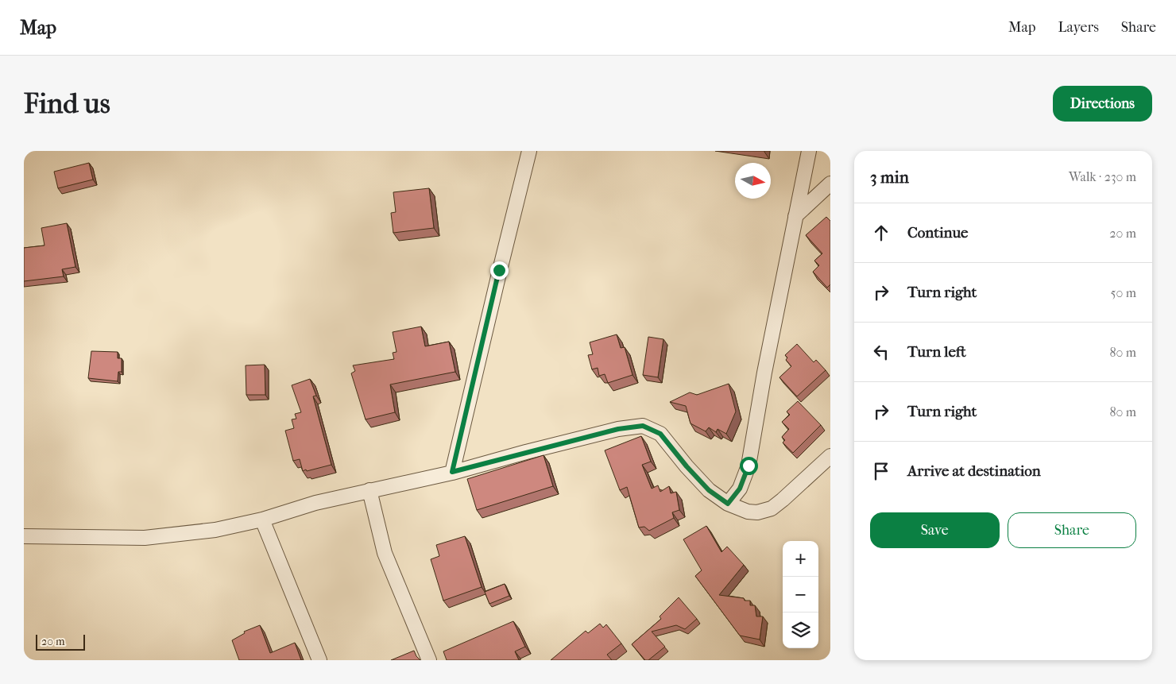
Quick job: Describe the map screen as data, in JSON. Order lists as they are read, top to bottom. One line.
{"scale_bar":"20 m","north":"right","page":{"header":"Map","nav":["Map","Layers","Share"],"buttons":["Directions",["Save","Share"]],"title":"Find us","heading":["3 min","Walk · 230 m"],"list":[["Continue","20 m"],["Turn right","50 m"],["Turn left","80 m"],["Turn right","80 m"],"Arrive at destination"],"map_buttons":["+","−"],"scale":"20 m"}}
